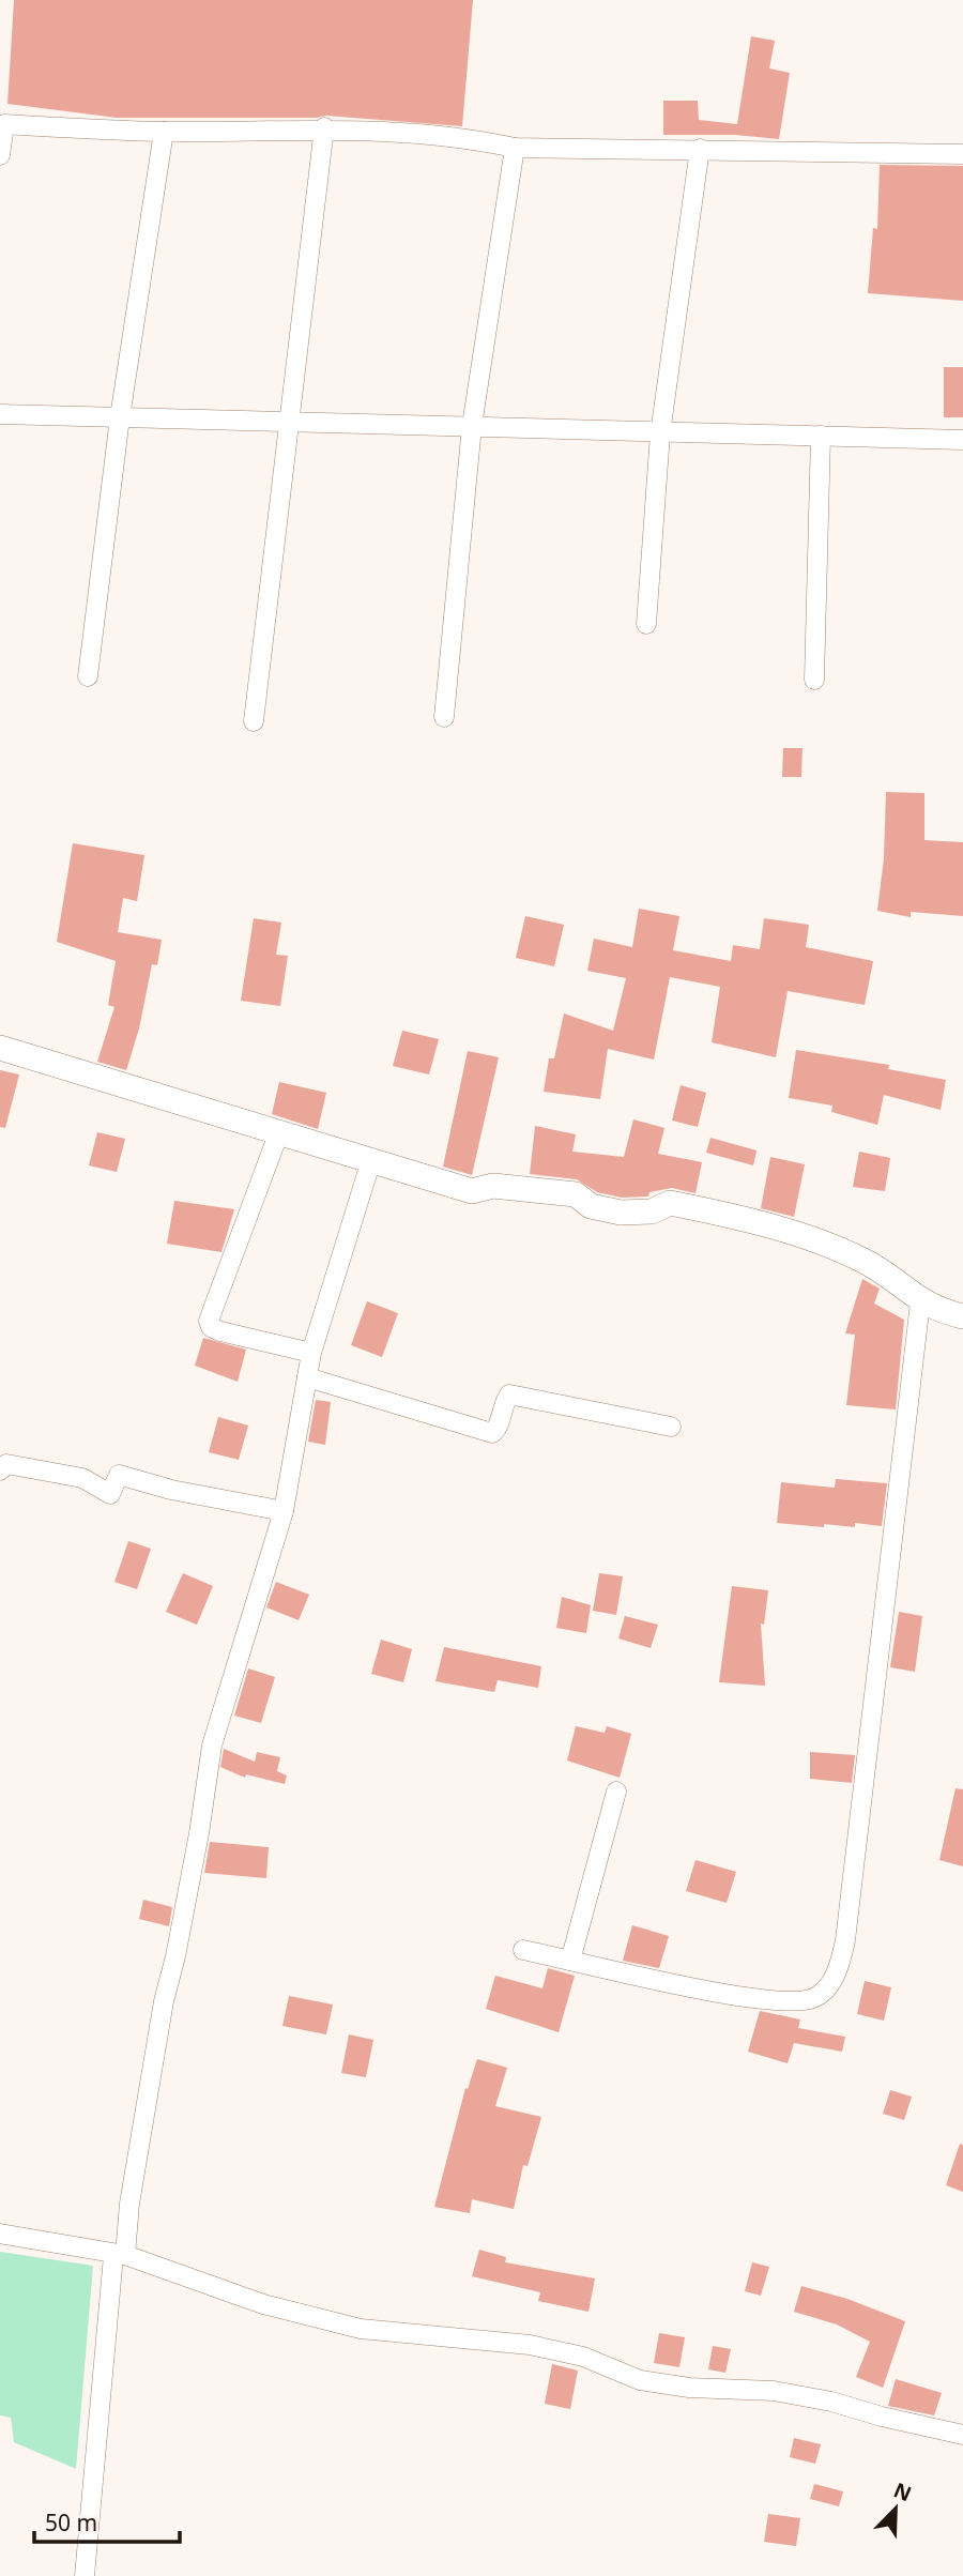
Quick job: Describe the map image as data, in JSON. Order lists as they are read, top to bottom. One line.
{"scale_bar":"50 m","north":"top right"}
